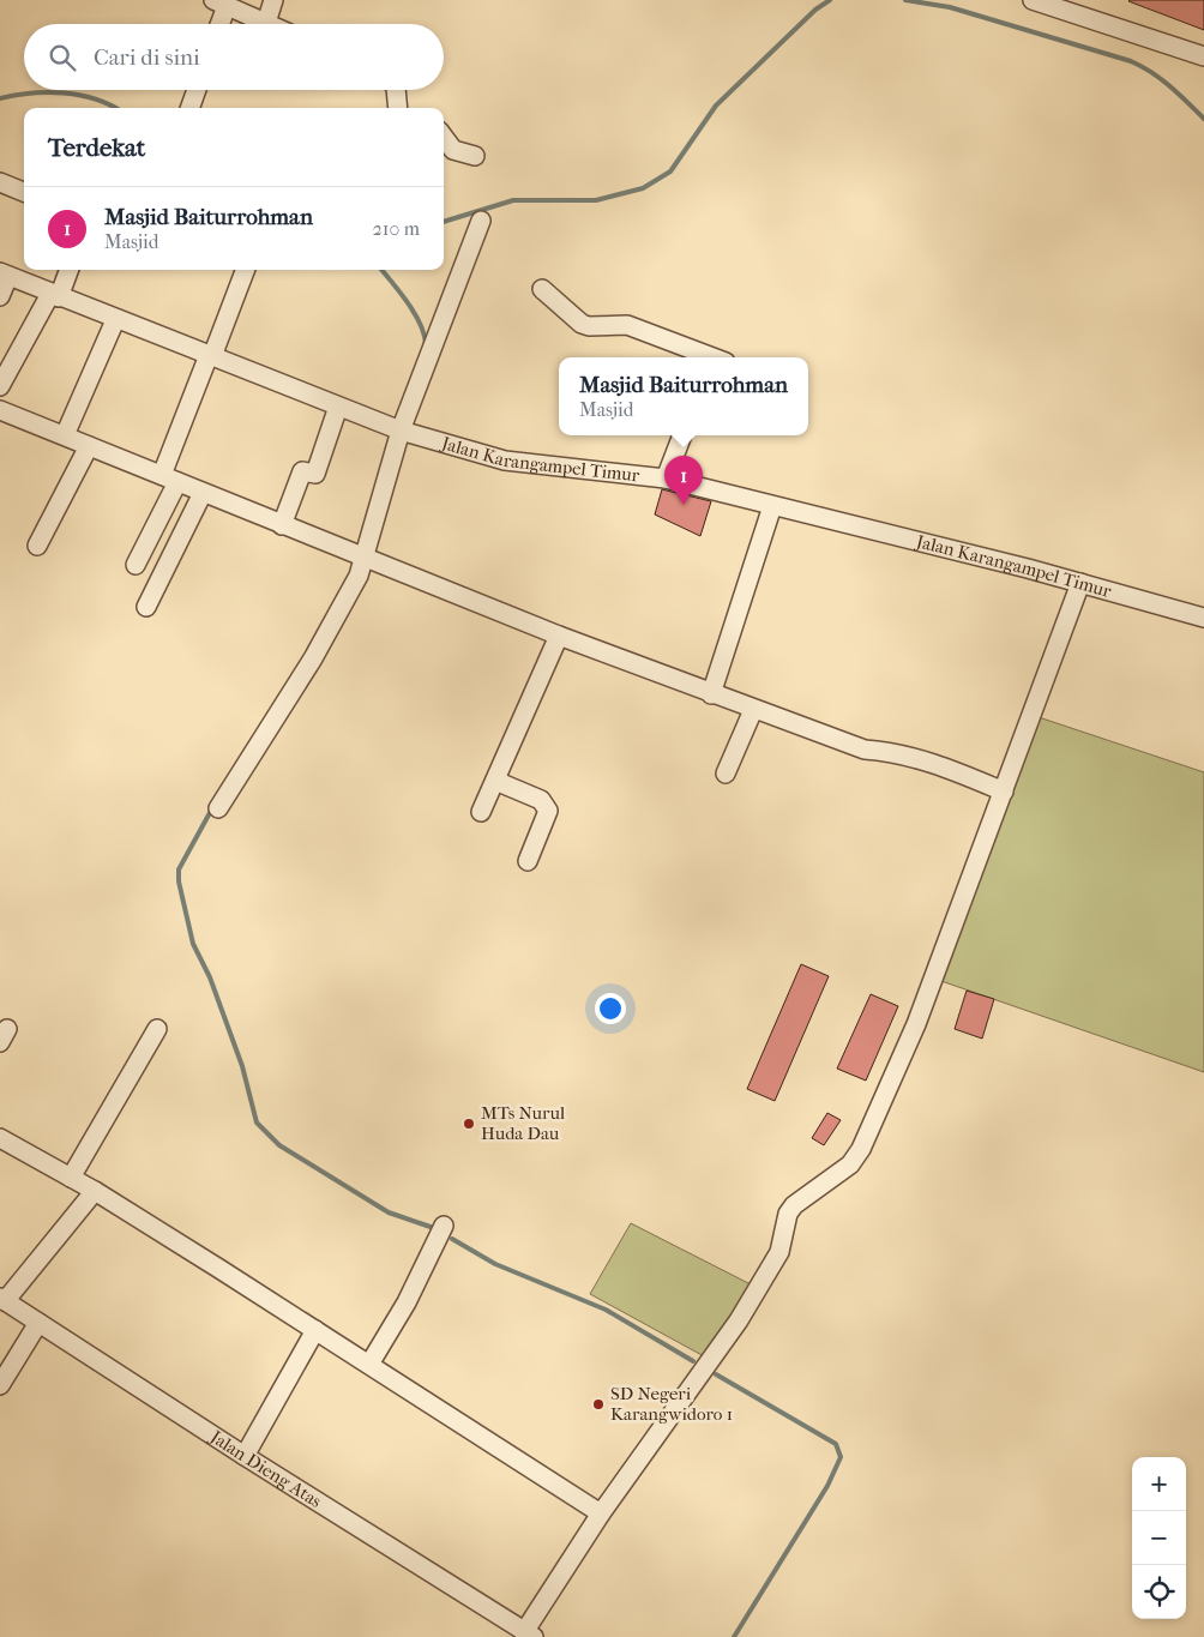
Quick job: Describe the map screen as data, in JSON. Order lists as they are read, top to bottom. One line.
{"streets":{"street":["Jalan Karangampel Timur","Jalan Dieng Atas"]},"places":["MTs Nurul Huda Dau","SD Negeri Karangwidoro 1"],"page":{"search":"Cari di sini","heading":"Terdekat","list":[{"mark":"1","name":"Masjid Baiturrohman","note":"Masjid","value":"210 m"}],"popup":["Masjid Baiturrohman","Masjid"],"pins":"1","map_buttons":["+","−"]}}
